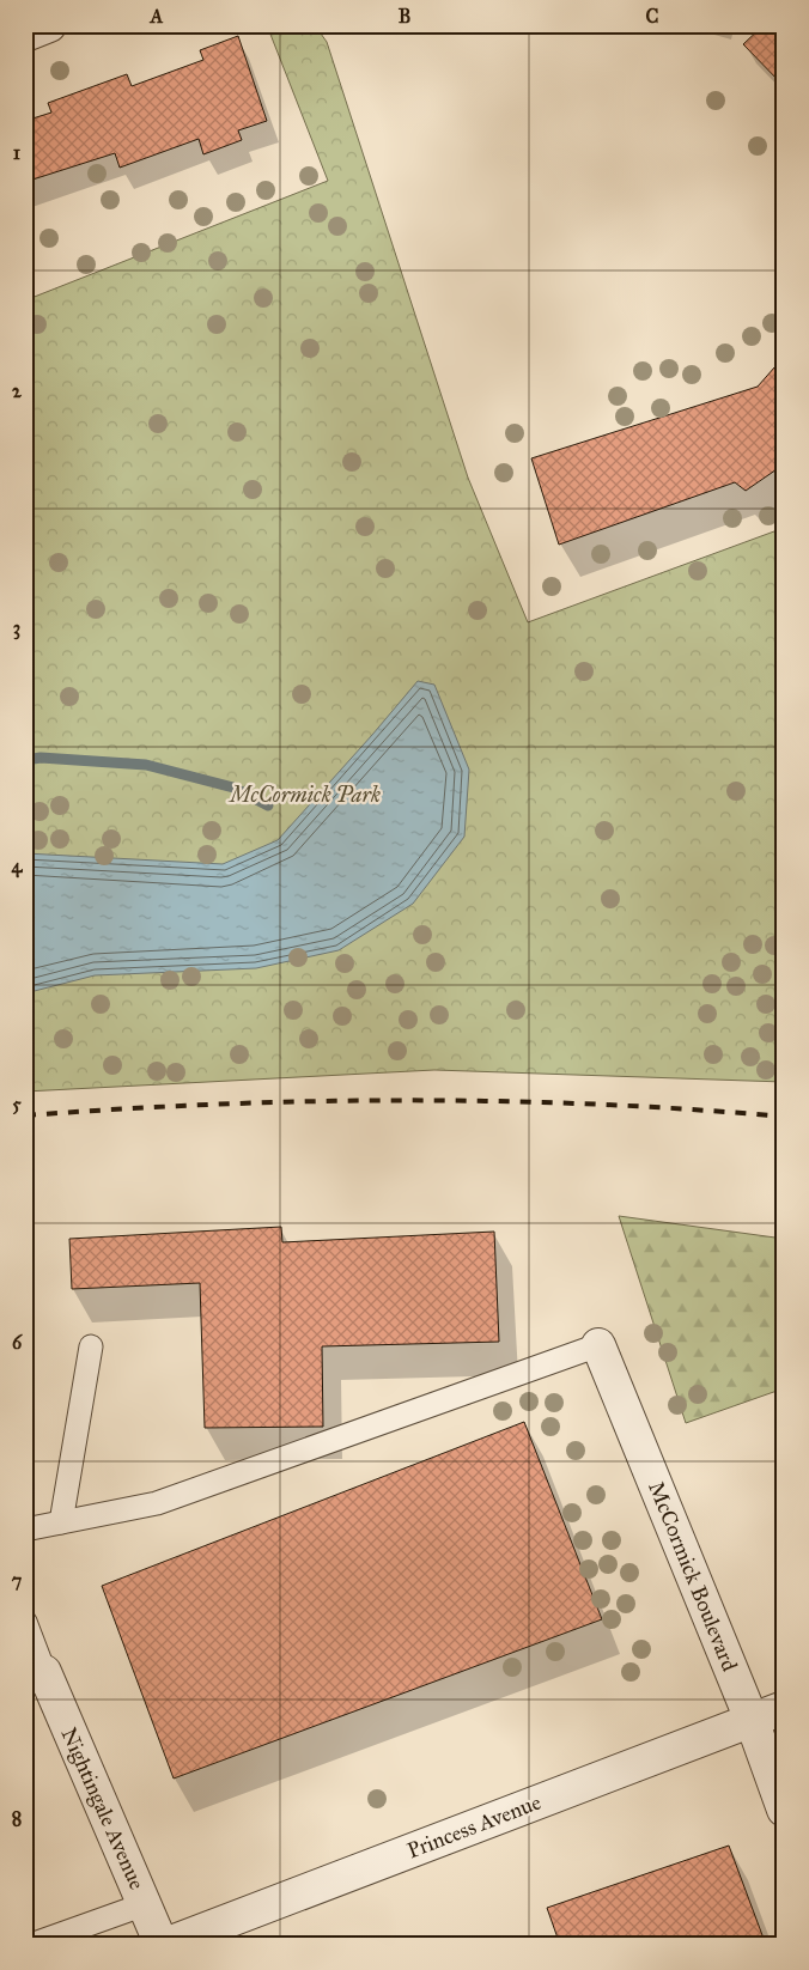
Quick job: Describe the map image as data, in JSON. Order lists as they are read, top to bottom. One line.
{"streets":{"street":["McCormick Boulevard","Nightingale Avenue","Princess Avenue"]},"crossings":[["McCormick Boulevard","Princess Avenue"],["Nightingale Avenue","Princess Avenue"]],"parks":["McCormick Park"],"grid":{"columns":["A","B","C"],"rows":["1","2","3","4","5","6","7","8"]}}
